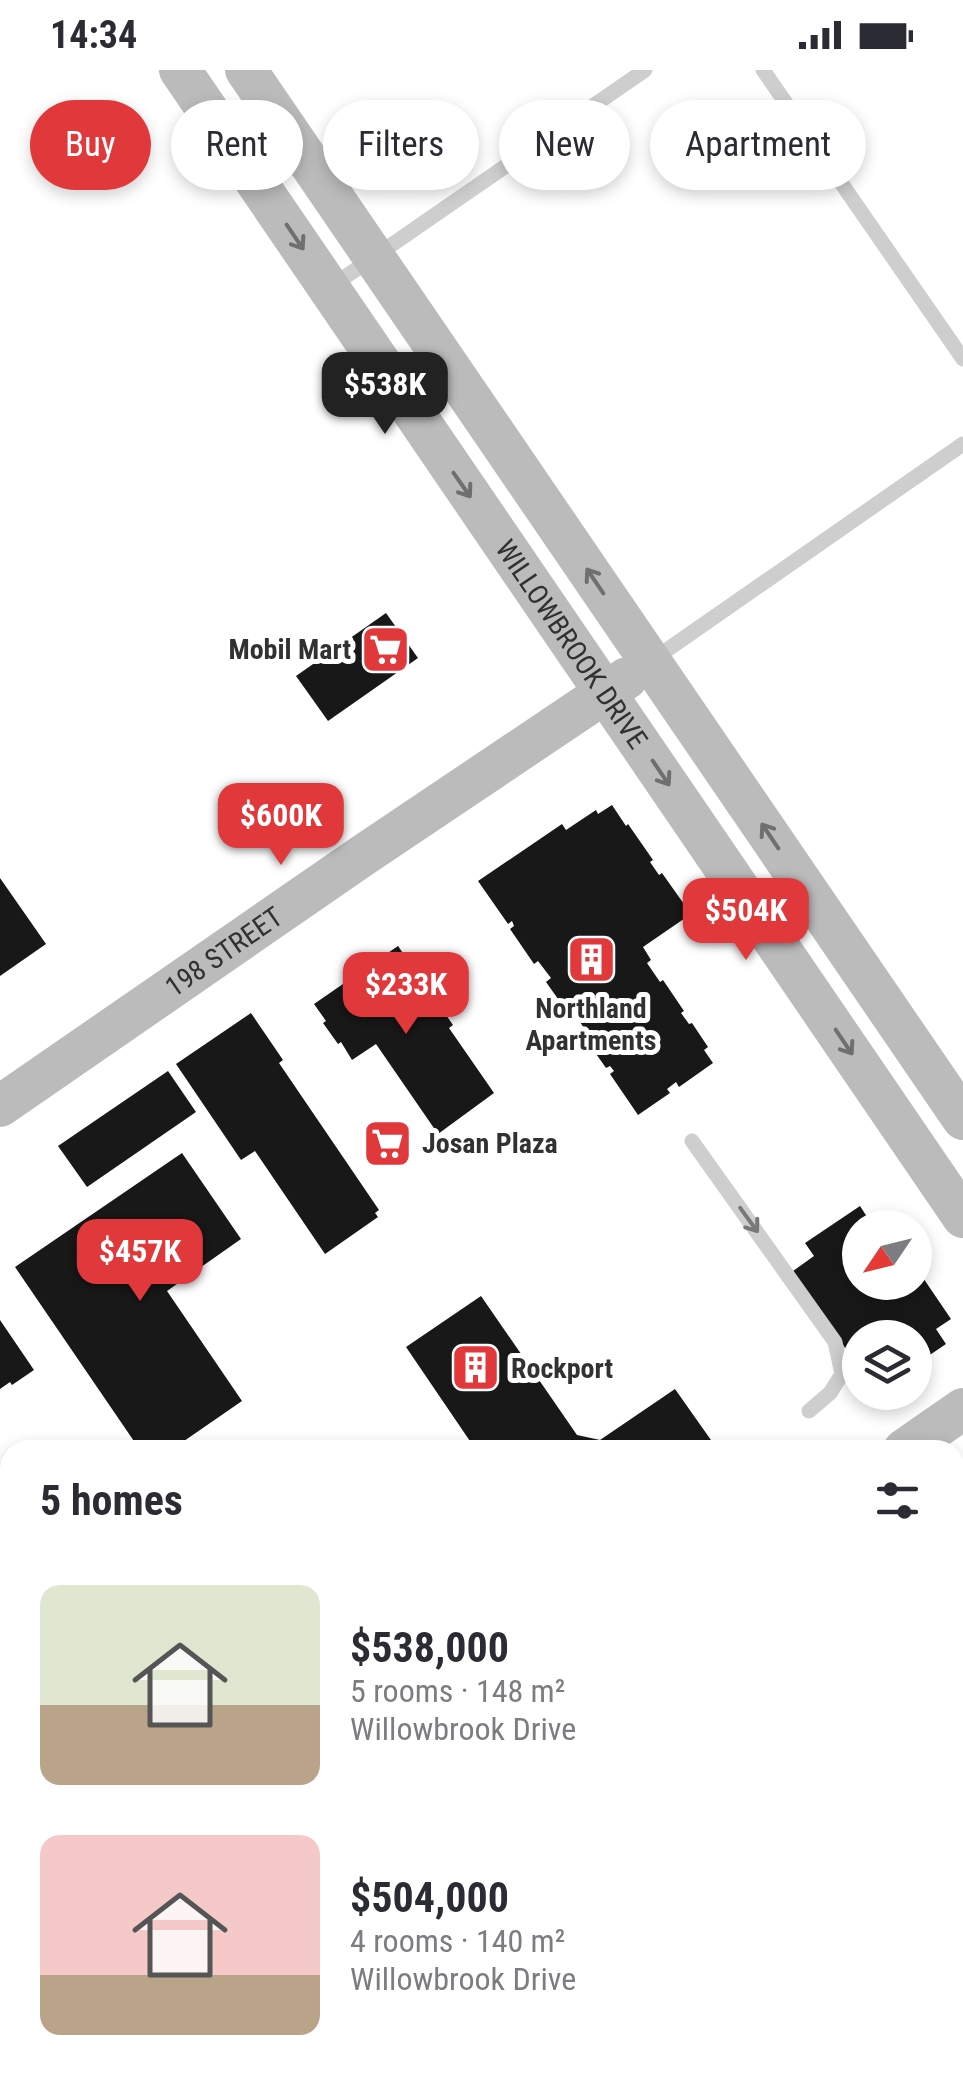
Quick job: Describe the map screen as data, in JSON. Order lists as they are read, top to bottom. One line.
{"streets":{"main road":["WILLOWBROOK DRIVE","198 STREET"]},"crossings":[["WILLOWBROOK DRIVE","198 STREET"]],"places":{"supermarket":["Mobil Mart","Josan Plaza"],"building":["Northland Apartments","Rockport"]},"north":"bottom left","page":{"status":"14:34","chip":["Buy","Rent","Filters","New","Apartment"],"price":["$538K","$600K","$504K","$233K","$457K"],"heading":"5 homes","list":[{"name":"$538,000","note":"5 rooms · 148 m² · Willowbrook Drive"},{"name":"$504,000","note":"4 rooms · 140 m² · Willowbrook Drive"}]}}
